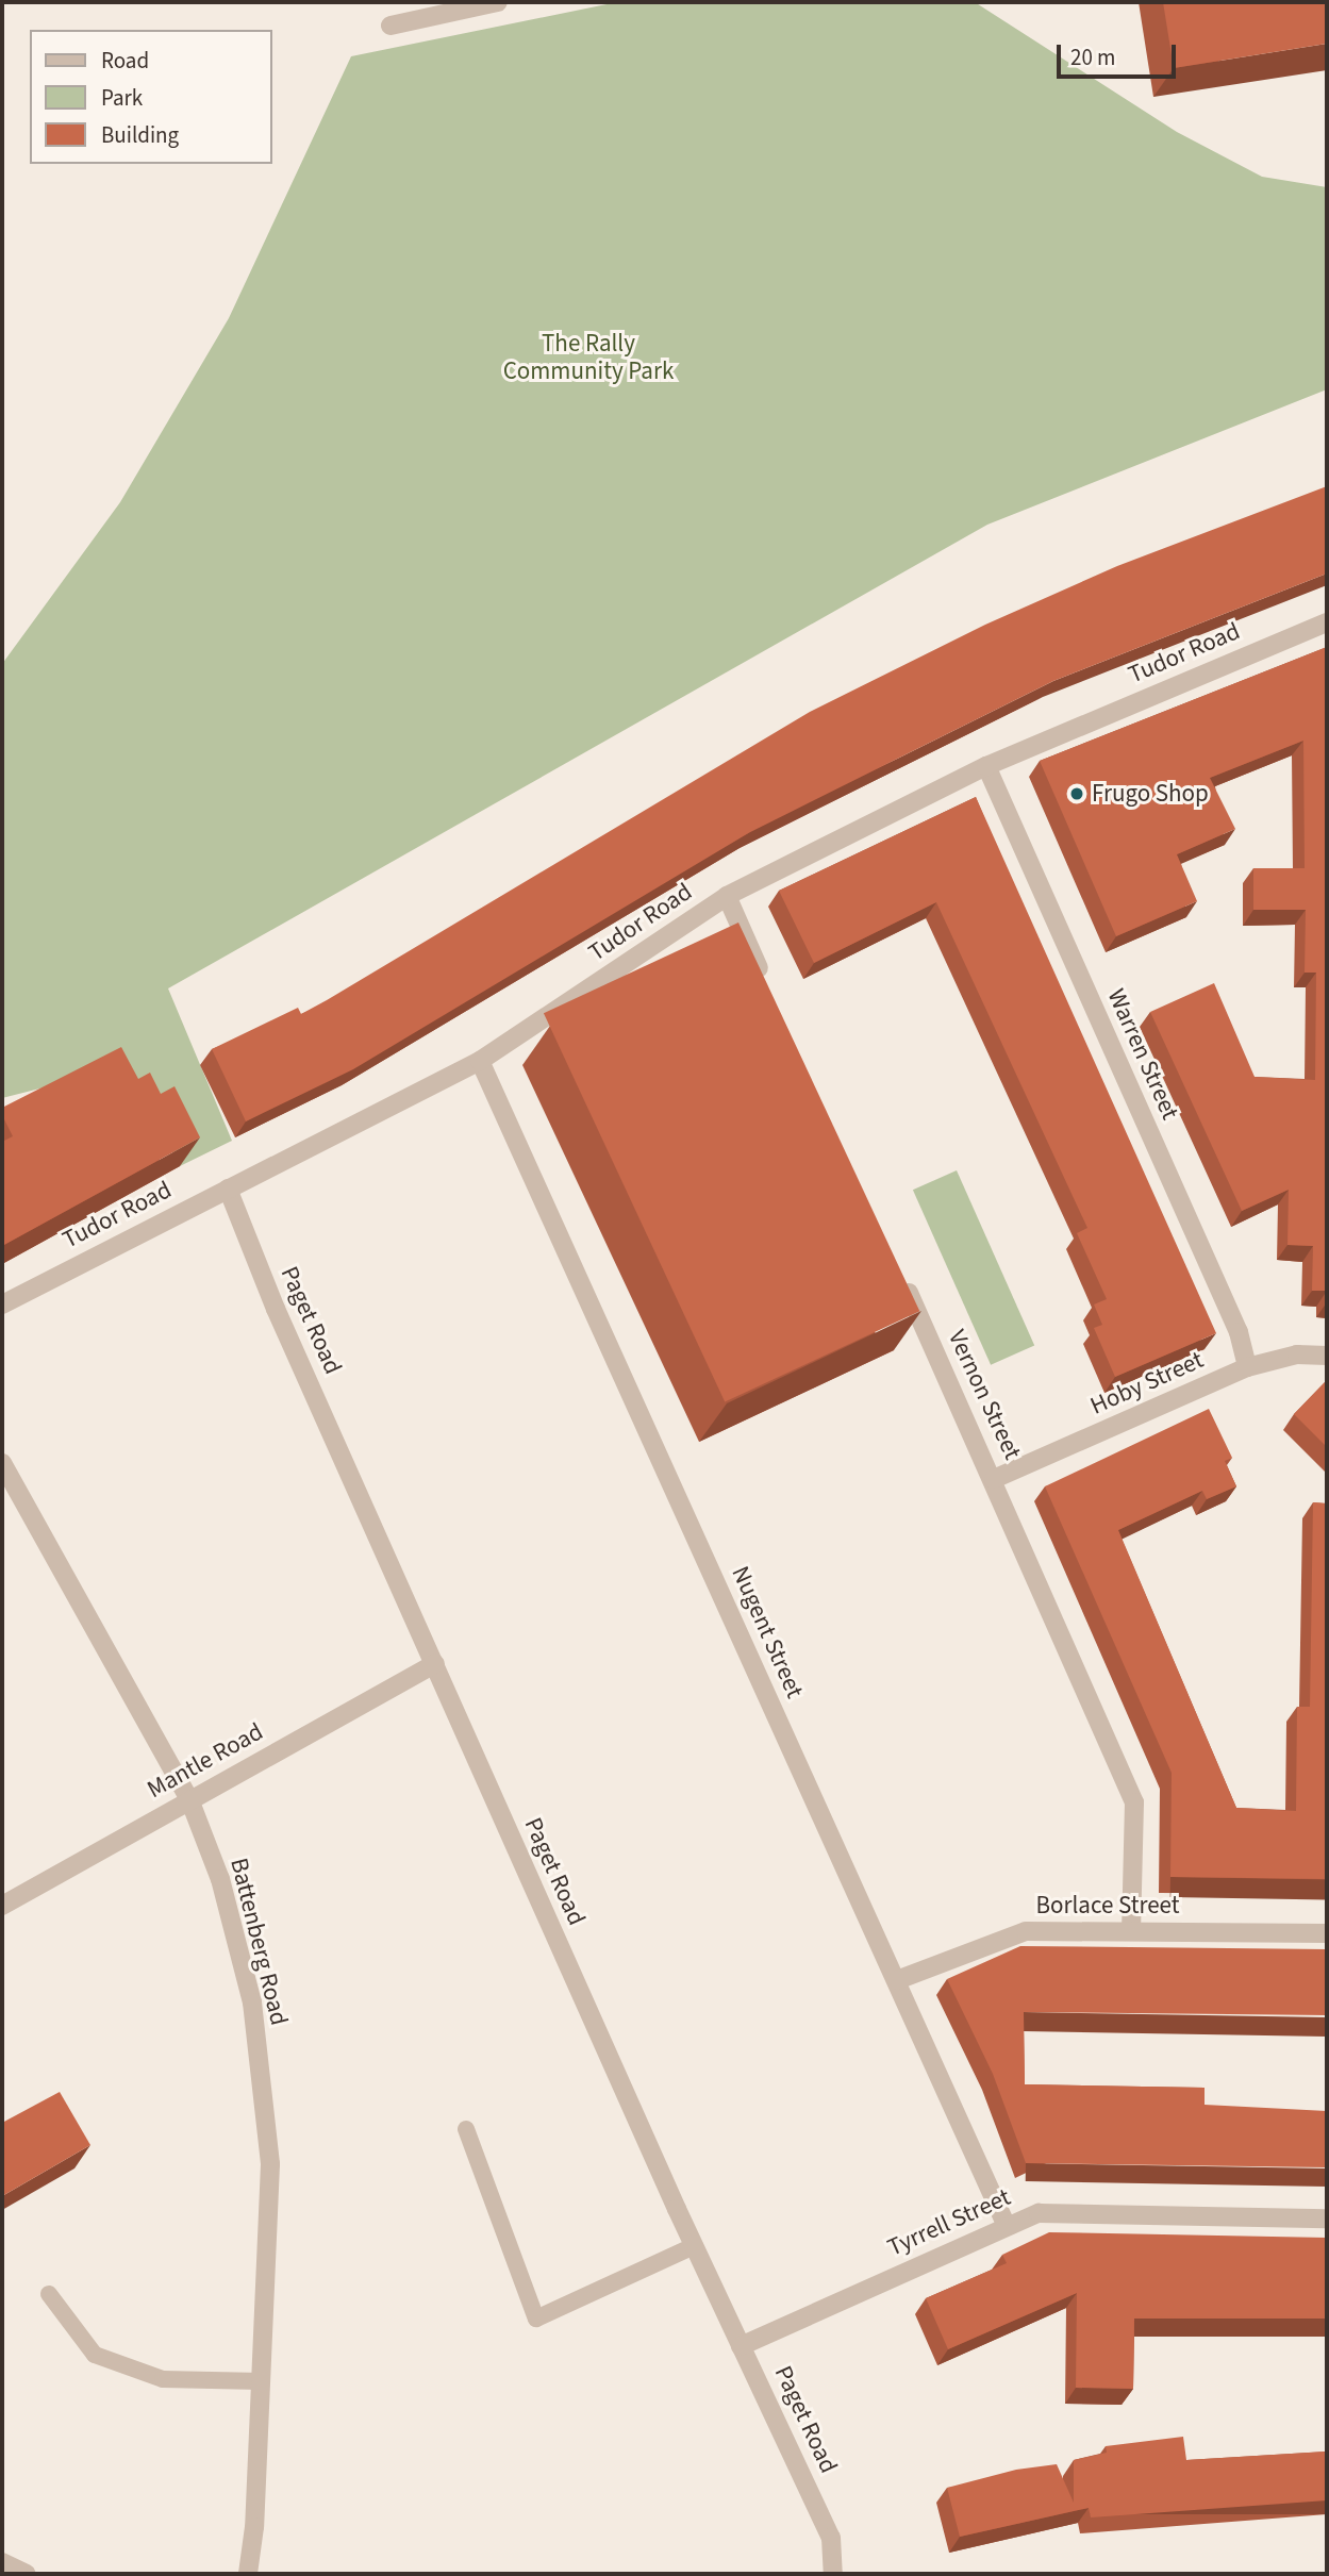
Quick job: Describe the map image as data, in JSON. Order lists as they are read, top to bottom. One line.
{"streets":{"street":["Tudor Road","Warren Street","Paget Road","Hoby Street","Vernon Street","Nugent Street","Mantle Road","Borlace Street","Battenberg Road","Tyrrell Street"]},"crossings":[["Tudor Road","Warren Street"],["Tudor Road","Paget Road"],["Tudor Road","Nugent Street"],["Warren Street","Hoby Street"],["Paget Road","Mantle Road"],["Paget Road","Tyrrell Street"],["Hoby Street","Vernon Street"],["Vernon Street","Borlace Street"],["Nugent Street","Borlace Street"],["Nugent Street","Tyrrell Street"],["Mantle Road","Battenberg Road"]],"parks":["The Rally Community Park"],"places":["Frugo Shop"],"legend":["Road","Park","Building"],"scale_bar":"20 m"}
